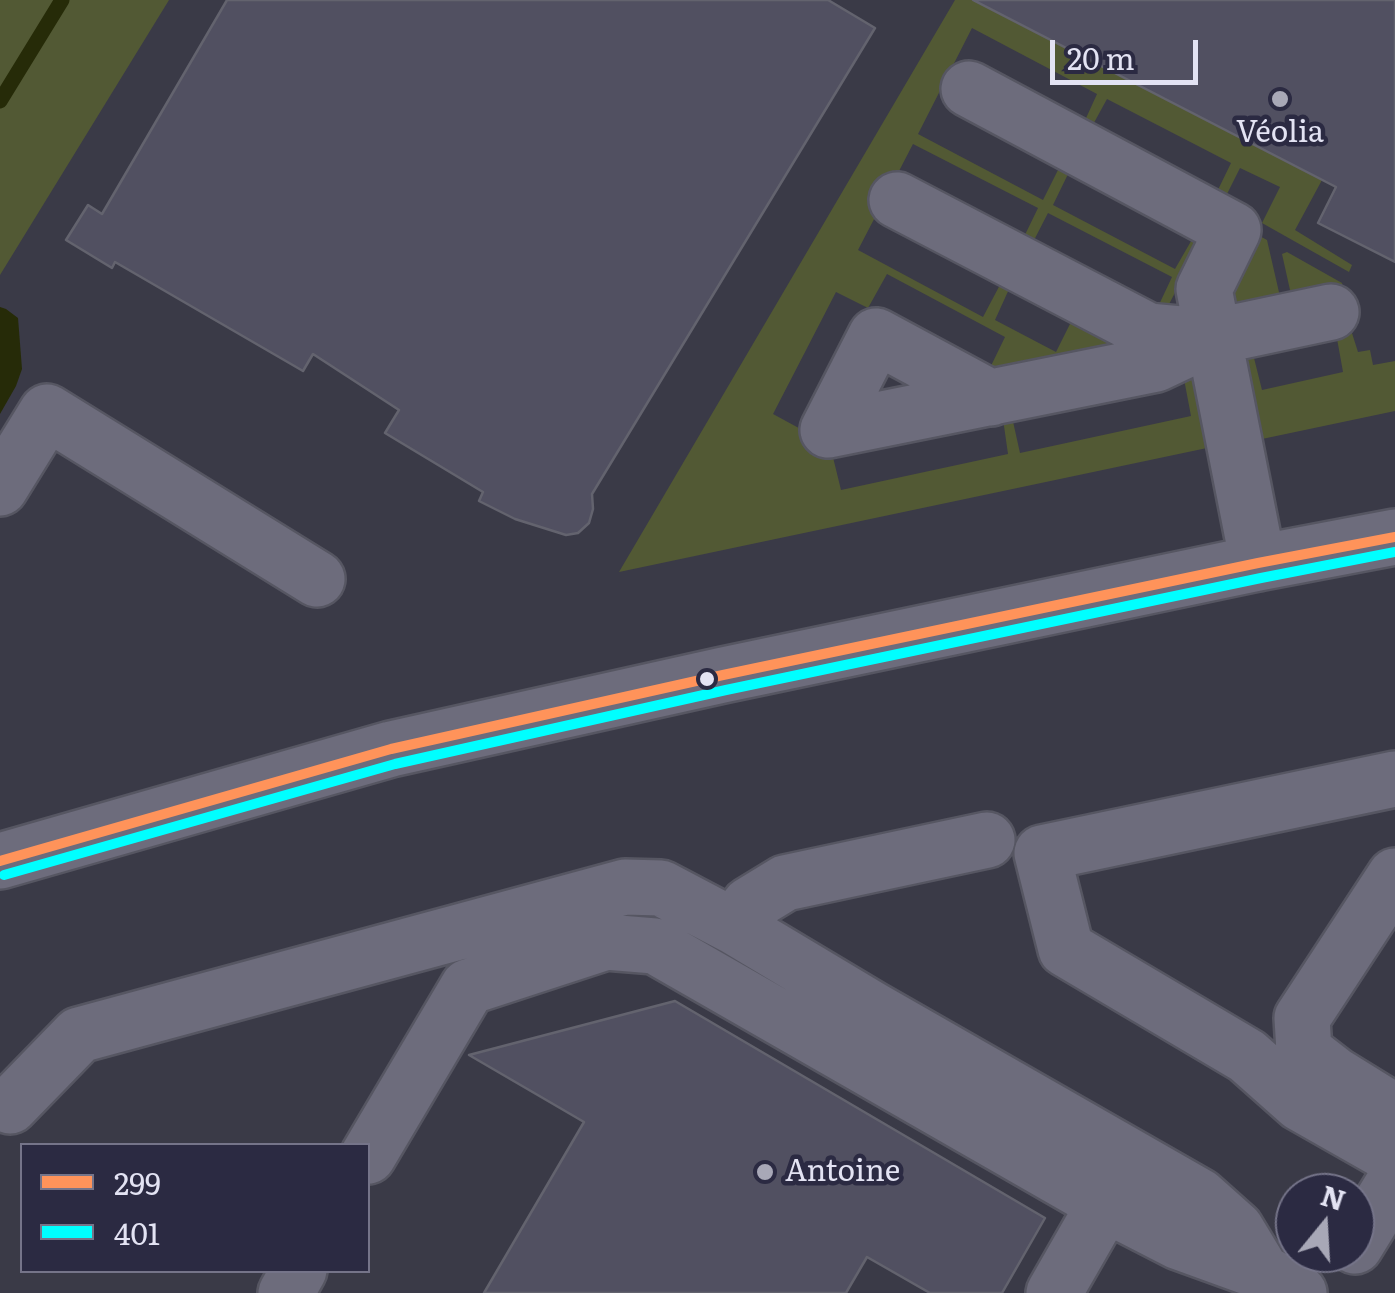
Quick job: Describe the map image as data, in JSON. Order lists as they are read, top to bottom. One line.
{"places":["Véolia","Antoine"],"lines":["transit line 299","transit line 401"],"legend":["299","401"],"scale_bar":"20 m","north":"top"}
